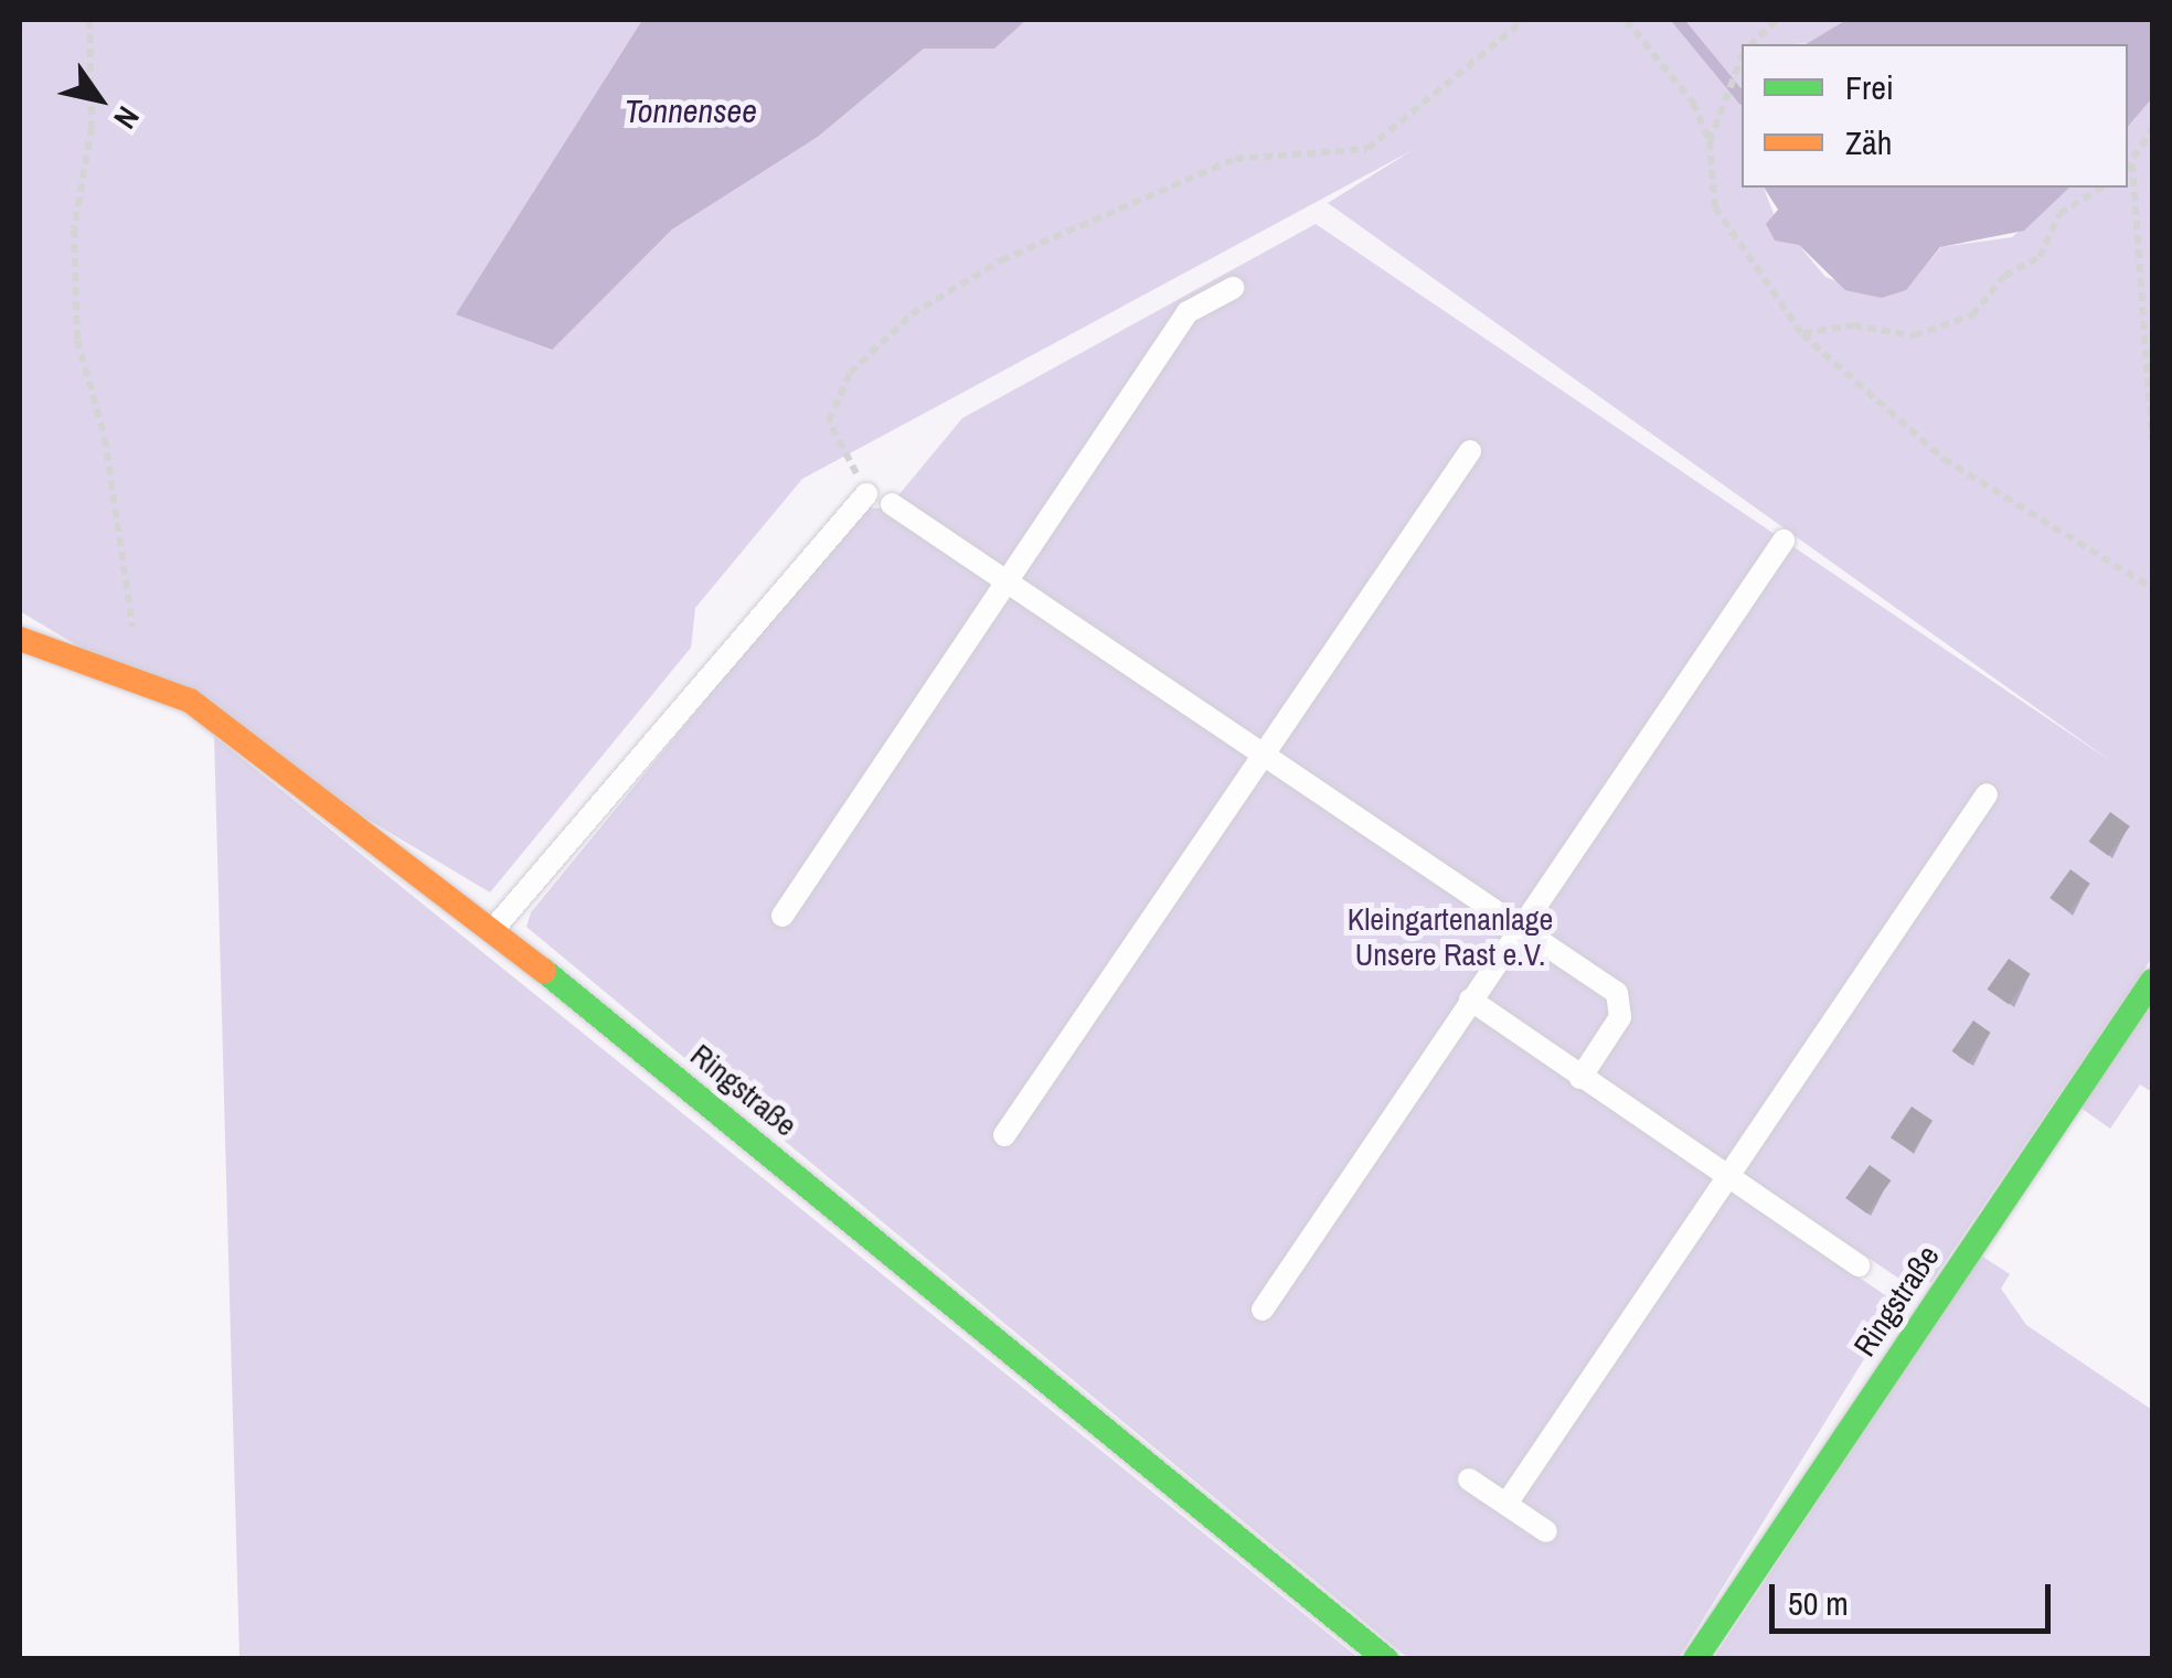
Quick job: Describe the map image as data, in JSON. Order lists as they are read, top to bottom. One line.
{"streets":{"street":["Ringstraße"]},"water":["Tonnensee"],"parks":["Kleingartenanlage Unsere Rast e.V."],"legend":["Frei","Zäh"],"scale_bar":"50 m","north":"bottom right"}
